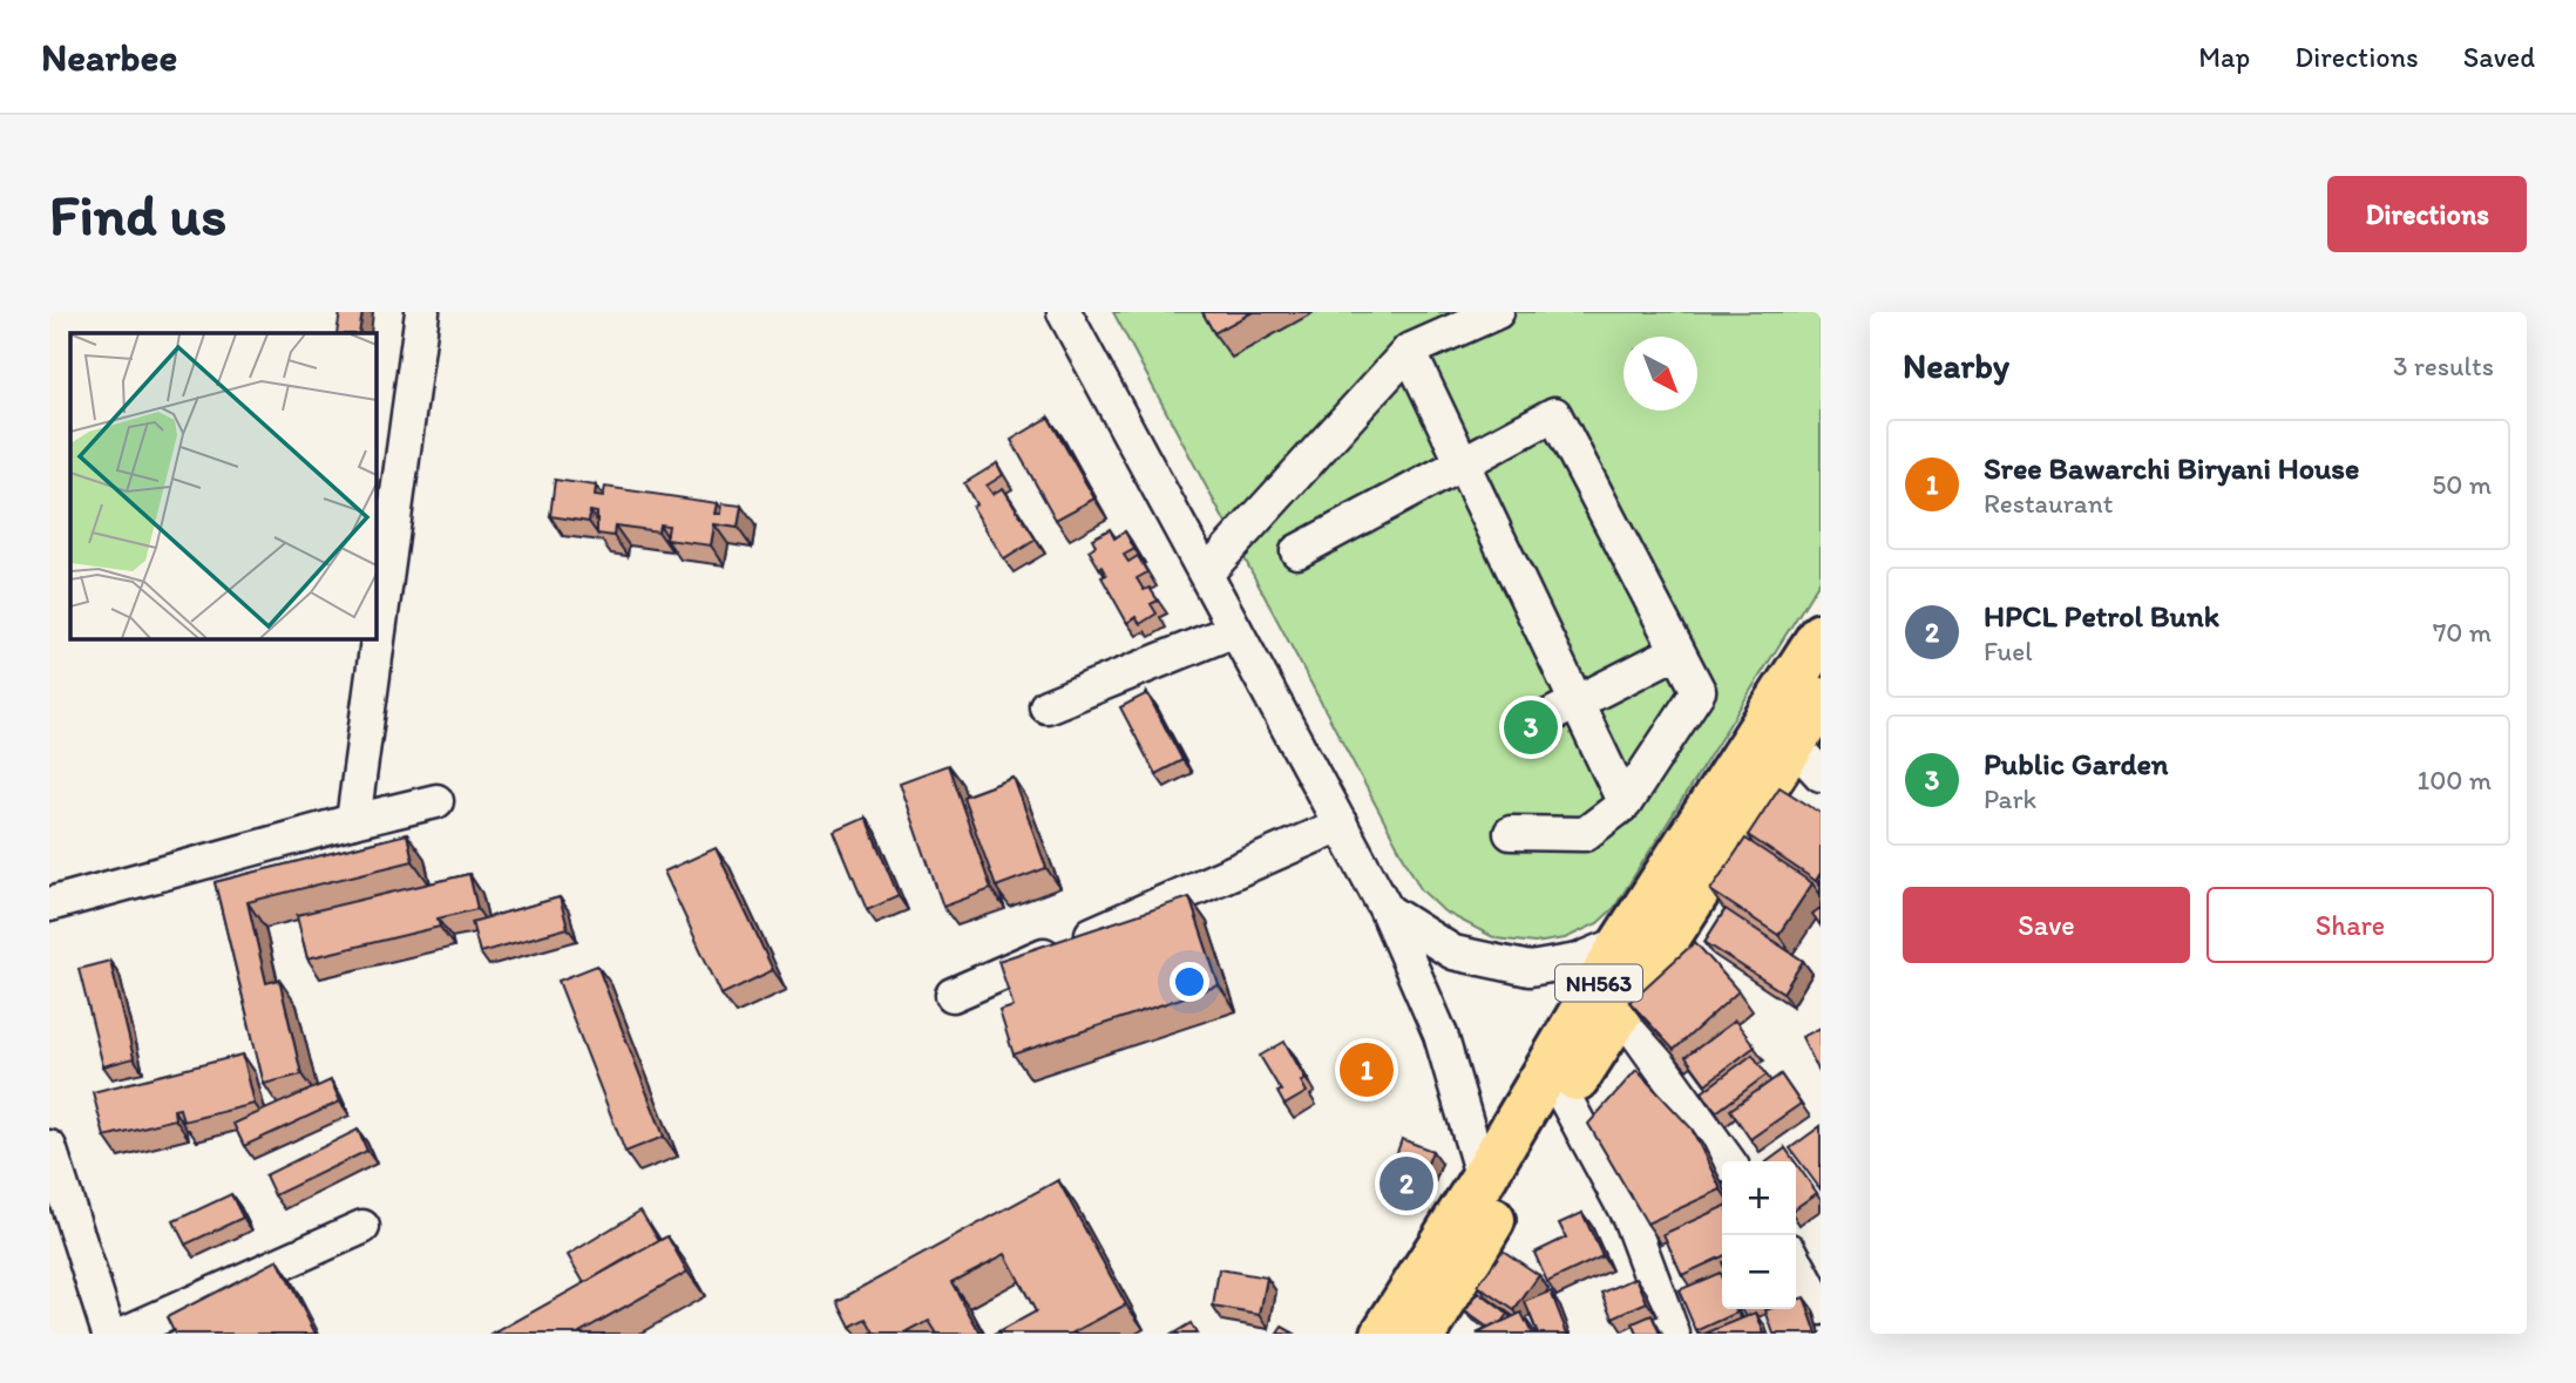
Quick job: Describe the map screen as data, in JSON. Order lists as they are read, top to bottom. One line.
{"streets":{"highway":["NH563"]},"north":"bottom right","page":{"header":"Nearbee","nav":["Map","Directions","Saved"],"buttons":["Directions",["Save","Share"]],"title":"Find us","heading":["Nearby","3 results"],"list":[{"mark":"1","name":"Sree Bawarchi Biryani House","note":"Restaurant","value":"50 m"},{"mark":"2","name":"HPCL Petrol Bunk","note":"Fuel","value":"70 m"},{"mark":"3","name":"Public Garden","note":"Park","value":"100 m"}],"pins":["3","1","2"],"map_buttons":["+","−"]}}
